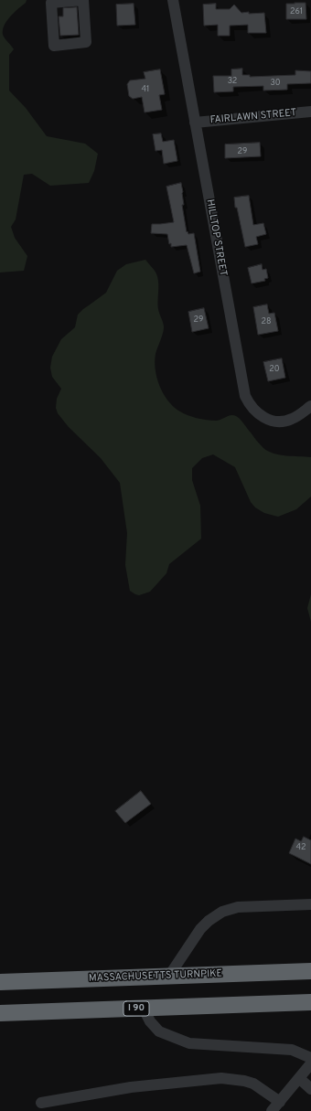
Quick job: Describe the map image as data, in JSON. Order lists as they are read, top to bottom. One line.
{"streets":{"highway":["MASSACHUSETTS TURNPIKE","I 90"],"street":["FAIRLAWN STREET","HILLTOP STREET"]},"crossings":[["FAIRLAWN STREET","HILLTOP STREET"]],"house_numbers":["261","32","30","41","29","29","28","20","42"]}
